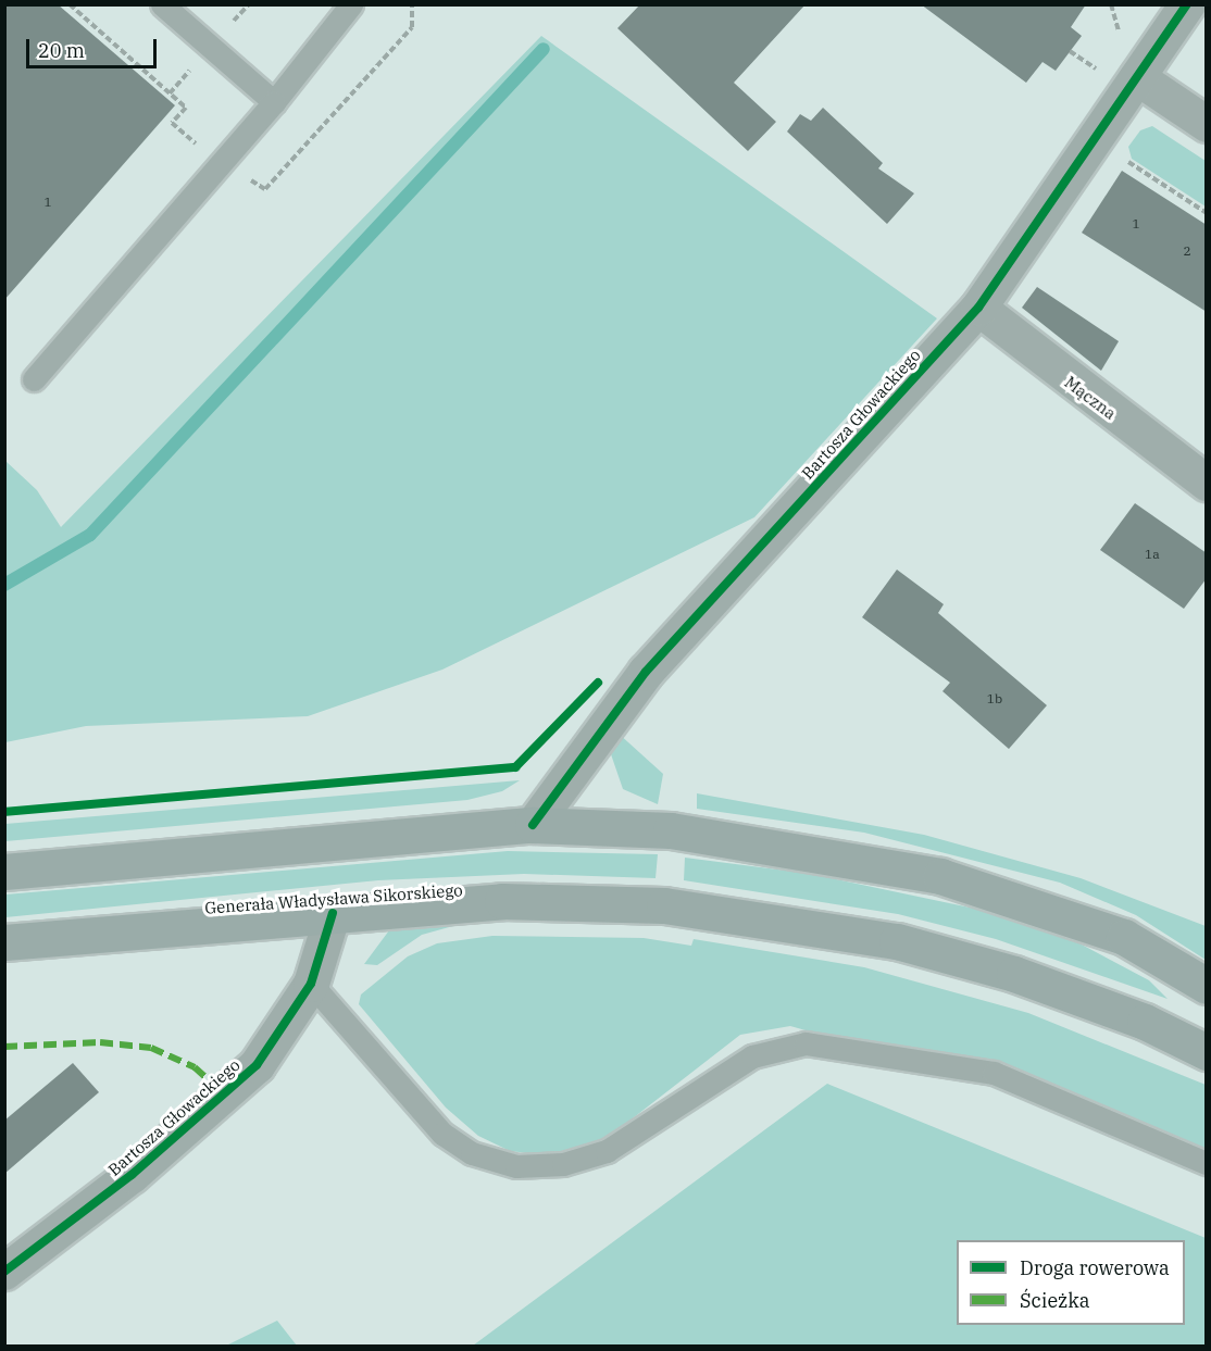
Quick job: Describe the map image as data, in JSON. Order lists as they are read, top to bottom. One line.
{"streets":{"main road":["Generała Władysława Sikorskiego"],"street":["Mączna","Bartosza Głowackiego"]},"crossings":[["Mączna","Bartosza Głowackiego"],["Bartosza Głowackiego","Generała Władysława Sikorskiego"]],"house_numbers":["1","1","2","1a","1b"],"legend":["Droga rowerowa","Ścieżka"],"scale_bar":"20 m"}
